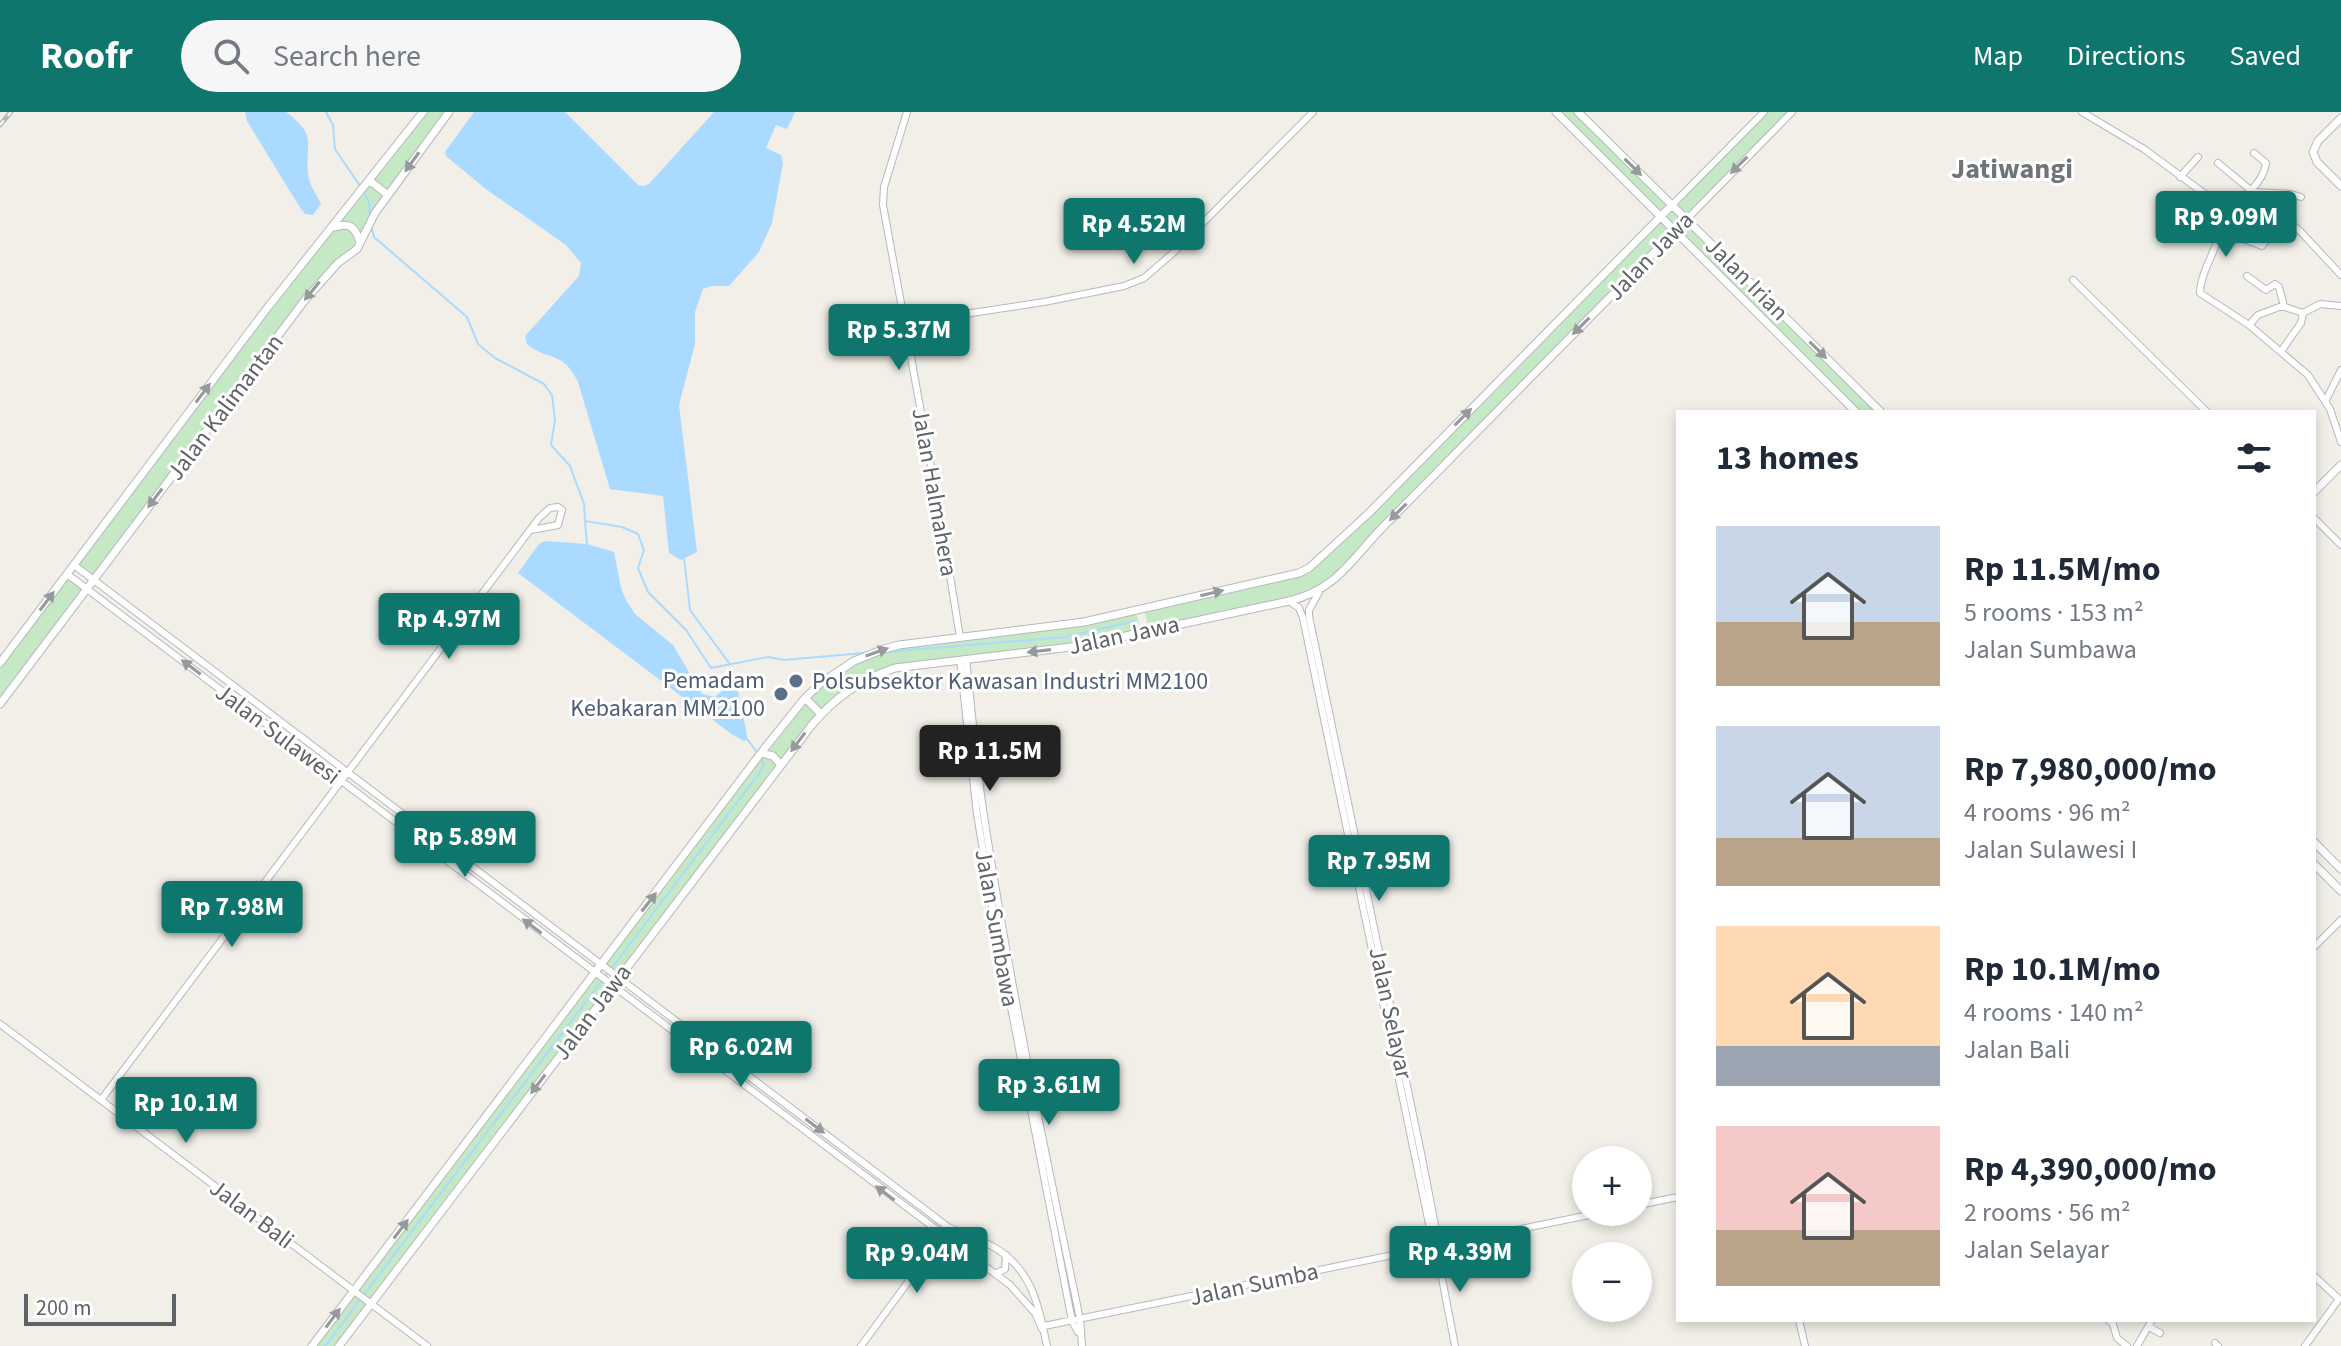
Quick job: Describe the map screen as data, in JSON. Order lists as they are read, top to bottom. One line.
{"streets":{"street":["Jalan Jawa","Jalan Irian","Jalan Kalimantan","Jalan Halmahera","Jalan Sulawesi","Jalan Sumbawa","Jalan Selayar","Jalan Bali","Jalan Sumba"]},"crossings":[["Jalan Jawa","Jalan Irian"],["Jalan Jawa","Jalan Halmahera"],["Jalan Jawa","Jalan Sulawesi"],["Jalan Jawa","Jalan Sumbawa"],["Jalan Jawa","Jalan Selayar"],["Jalan Jawa","Jalan Bali"],["Jalan Kalimantan","Jalan Sulawesi"],["Jalan Sulawesi","Jalan Sumba"],["Jalan Sumbawa","Jalan Sumba"],["Jalan Selayar","Jalan Sumba"]],"districts":["Jatiwangi"],"places":["Polsubsektor Kawasan Industri MM2100","Pemadam Kebakaran MM2100"],"scale_bar":"200 m","page":{"header":"Roofr","search":"Search here","nav":["Map","Directions","Saved"],"price":["Rp 9.09M","Rp 4.52M","Rp 5.37M","Rp 4.97M","Rp 11.5M","Rp 5.89M","Rp 7.95M","Rp 7.98M","Rp 6.02M","Rp 3.61M","Rp 10.1M","Rp 4.39M","Rp 9.04M"],"heading":"13 homes","list":[{"name":"Rp 11.5M/mo","note":"5 rooms · 153 m² · Jalan Sumbawa"},{"name":"Rp 7,980,000/mo","note":"4 rooms · 96 m² · Jalan Sulawesi I"},{"name":"Rp 10.1M/mo","note":"4 rooms · 140 m² · Jalan Bali"},{"name":"Rp 4,390,000/mo","note":"2 rooms · 56 m² · Jalan Selayar"}],"map_buttons":["+","−"],"scale":"200 m"}}
